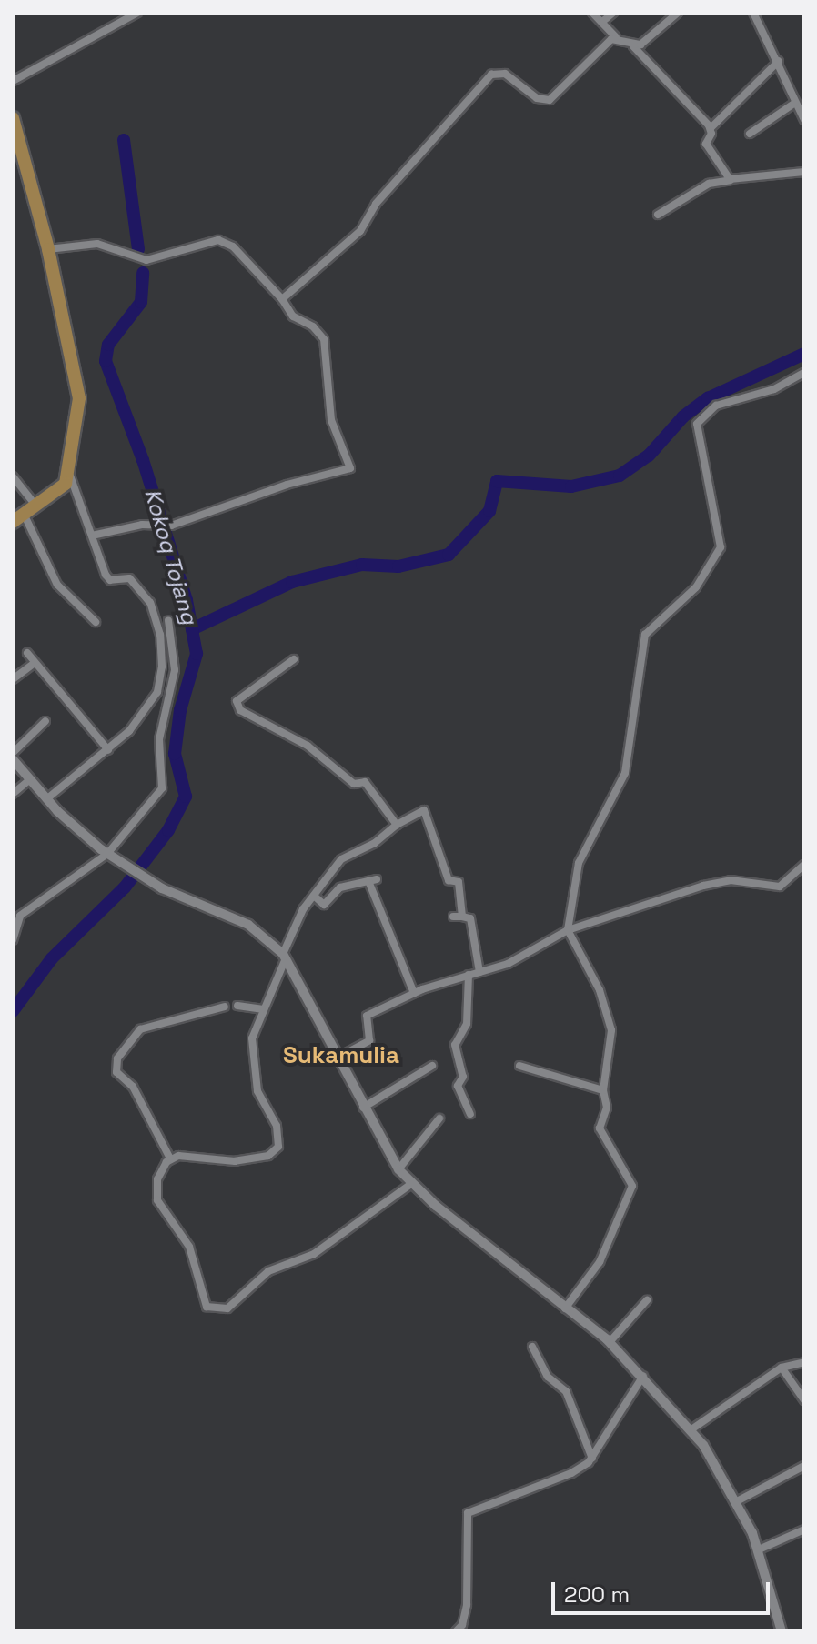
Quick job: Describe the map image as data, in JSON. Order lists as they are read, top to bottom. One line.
{"districts":["Sukamulia"],"water":["Kokoq Tojang"],"scale_bar":"200 m"}
